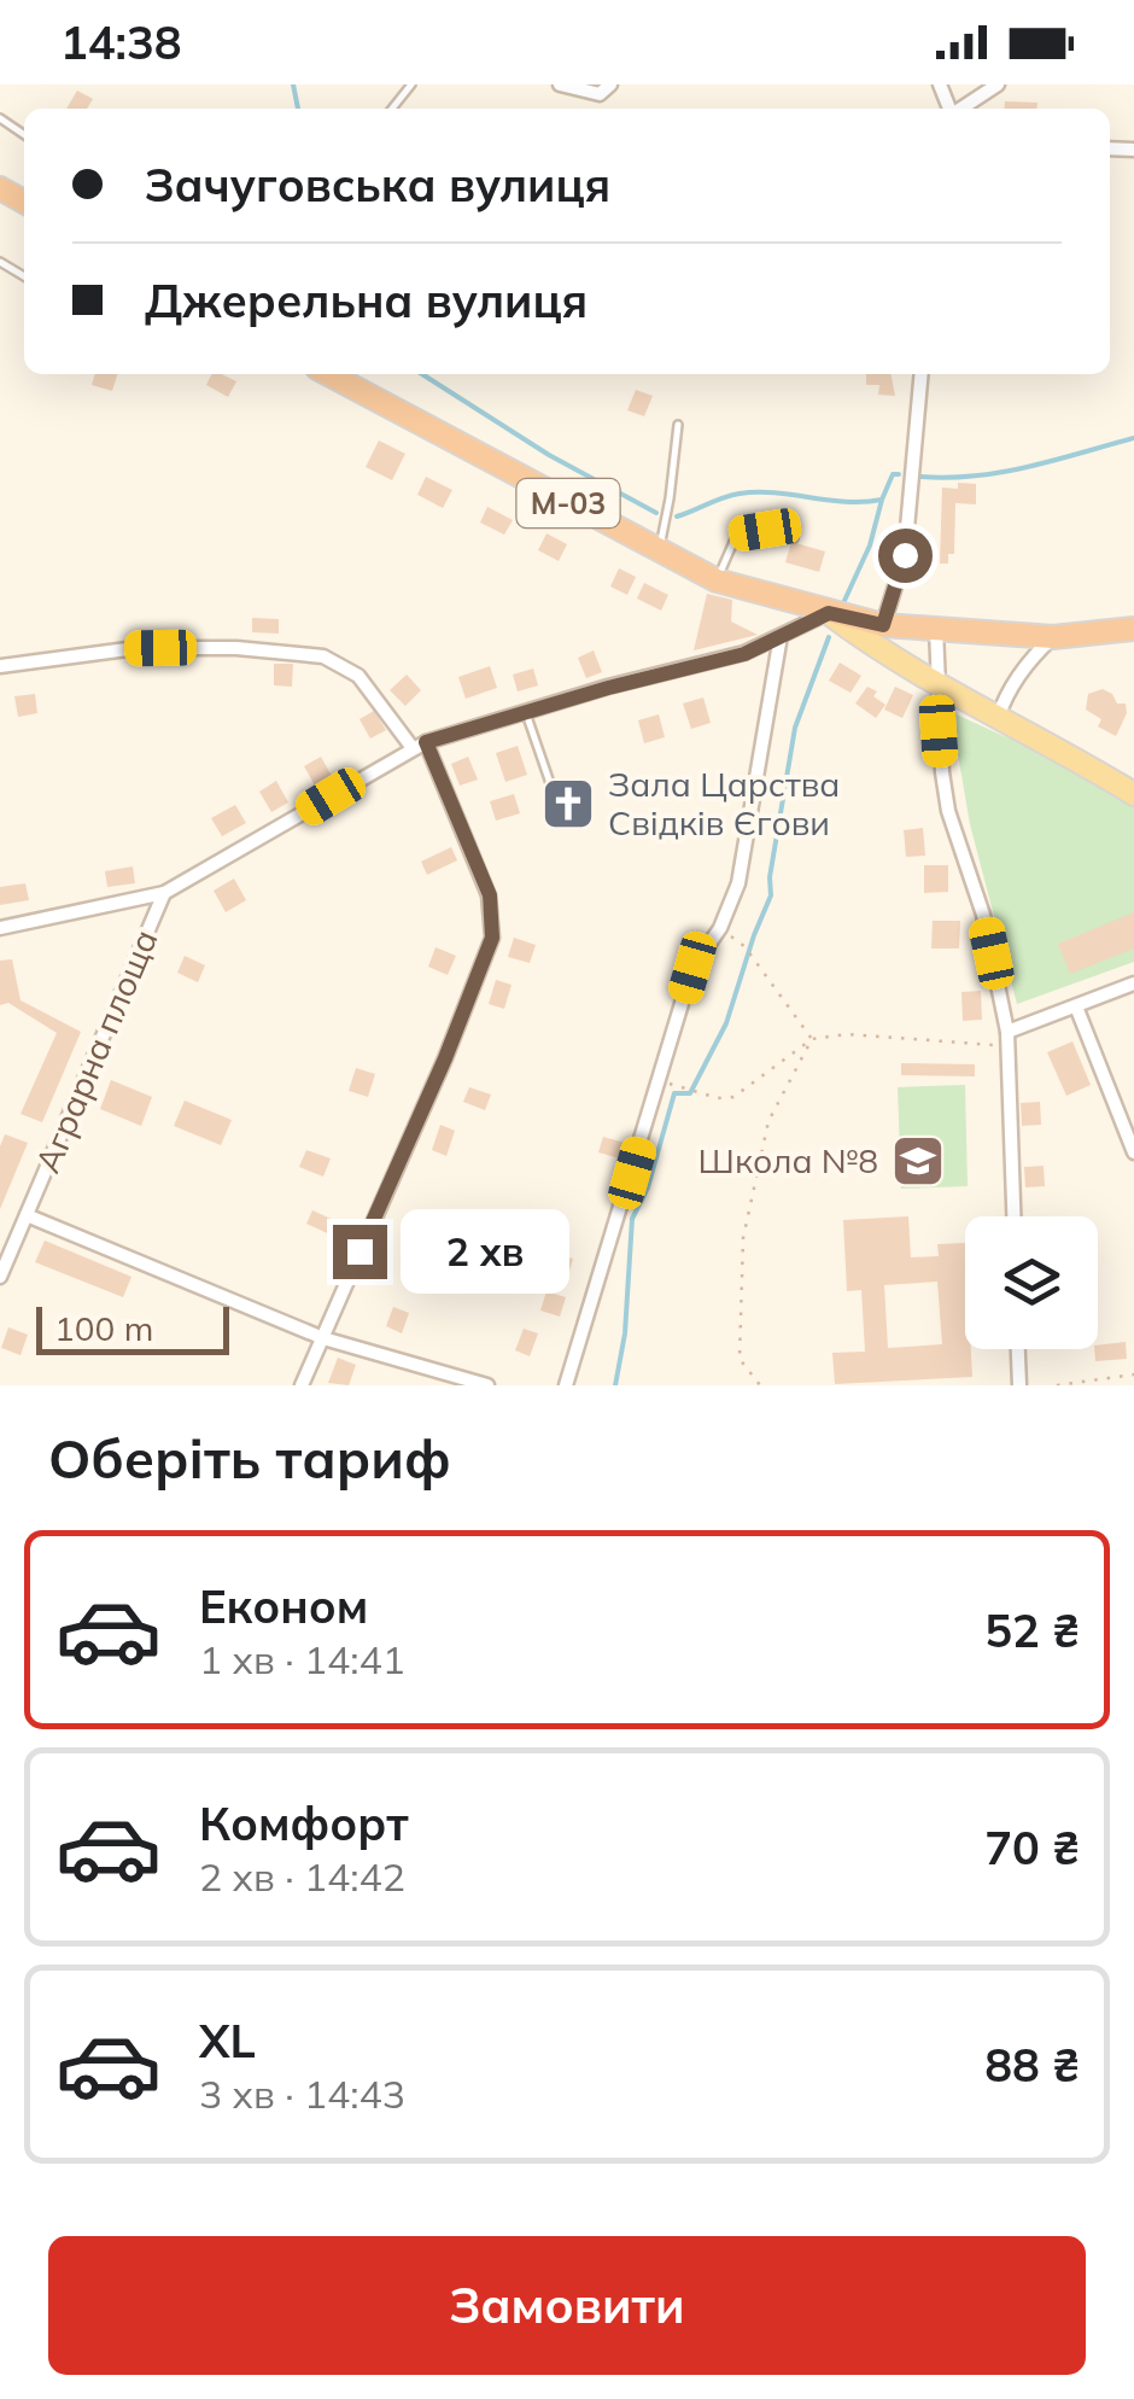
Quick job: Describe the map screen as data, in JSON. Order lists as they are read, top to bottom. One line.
{"streets":{"highway":["М-03"],"street":["Аграрна площа"]},"places":{"church":["Зала Царства Свідків Єгови"],"school or university":["Школа №8"]},"scale_bar":"100 m","page":{"status":"14:38","banner":["Зачуговська вулиця","Джерельна вулиця"],"bubble":"2 хв","scale":"100 m","heading":"Оберіть тариф","list":[{"name":"Економ","note":"1 хв · 14:41","value":"52 ₴"},{"name":"Комфорт","note":"2 хв · 14:42","value":"70 ₴"},{"name":"XL","note":"3 хв · 14:43","value":"88 ₴"}],"buttons":"Замовити"}}
